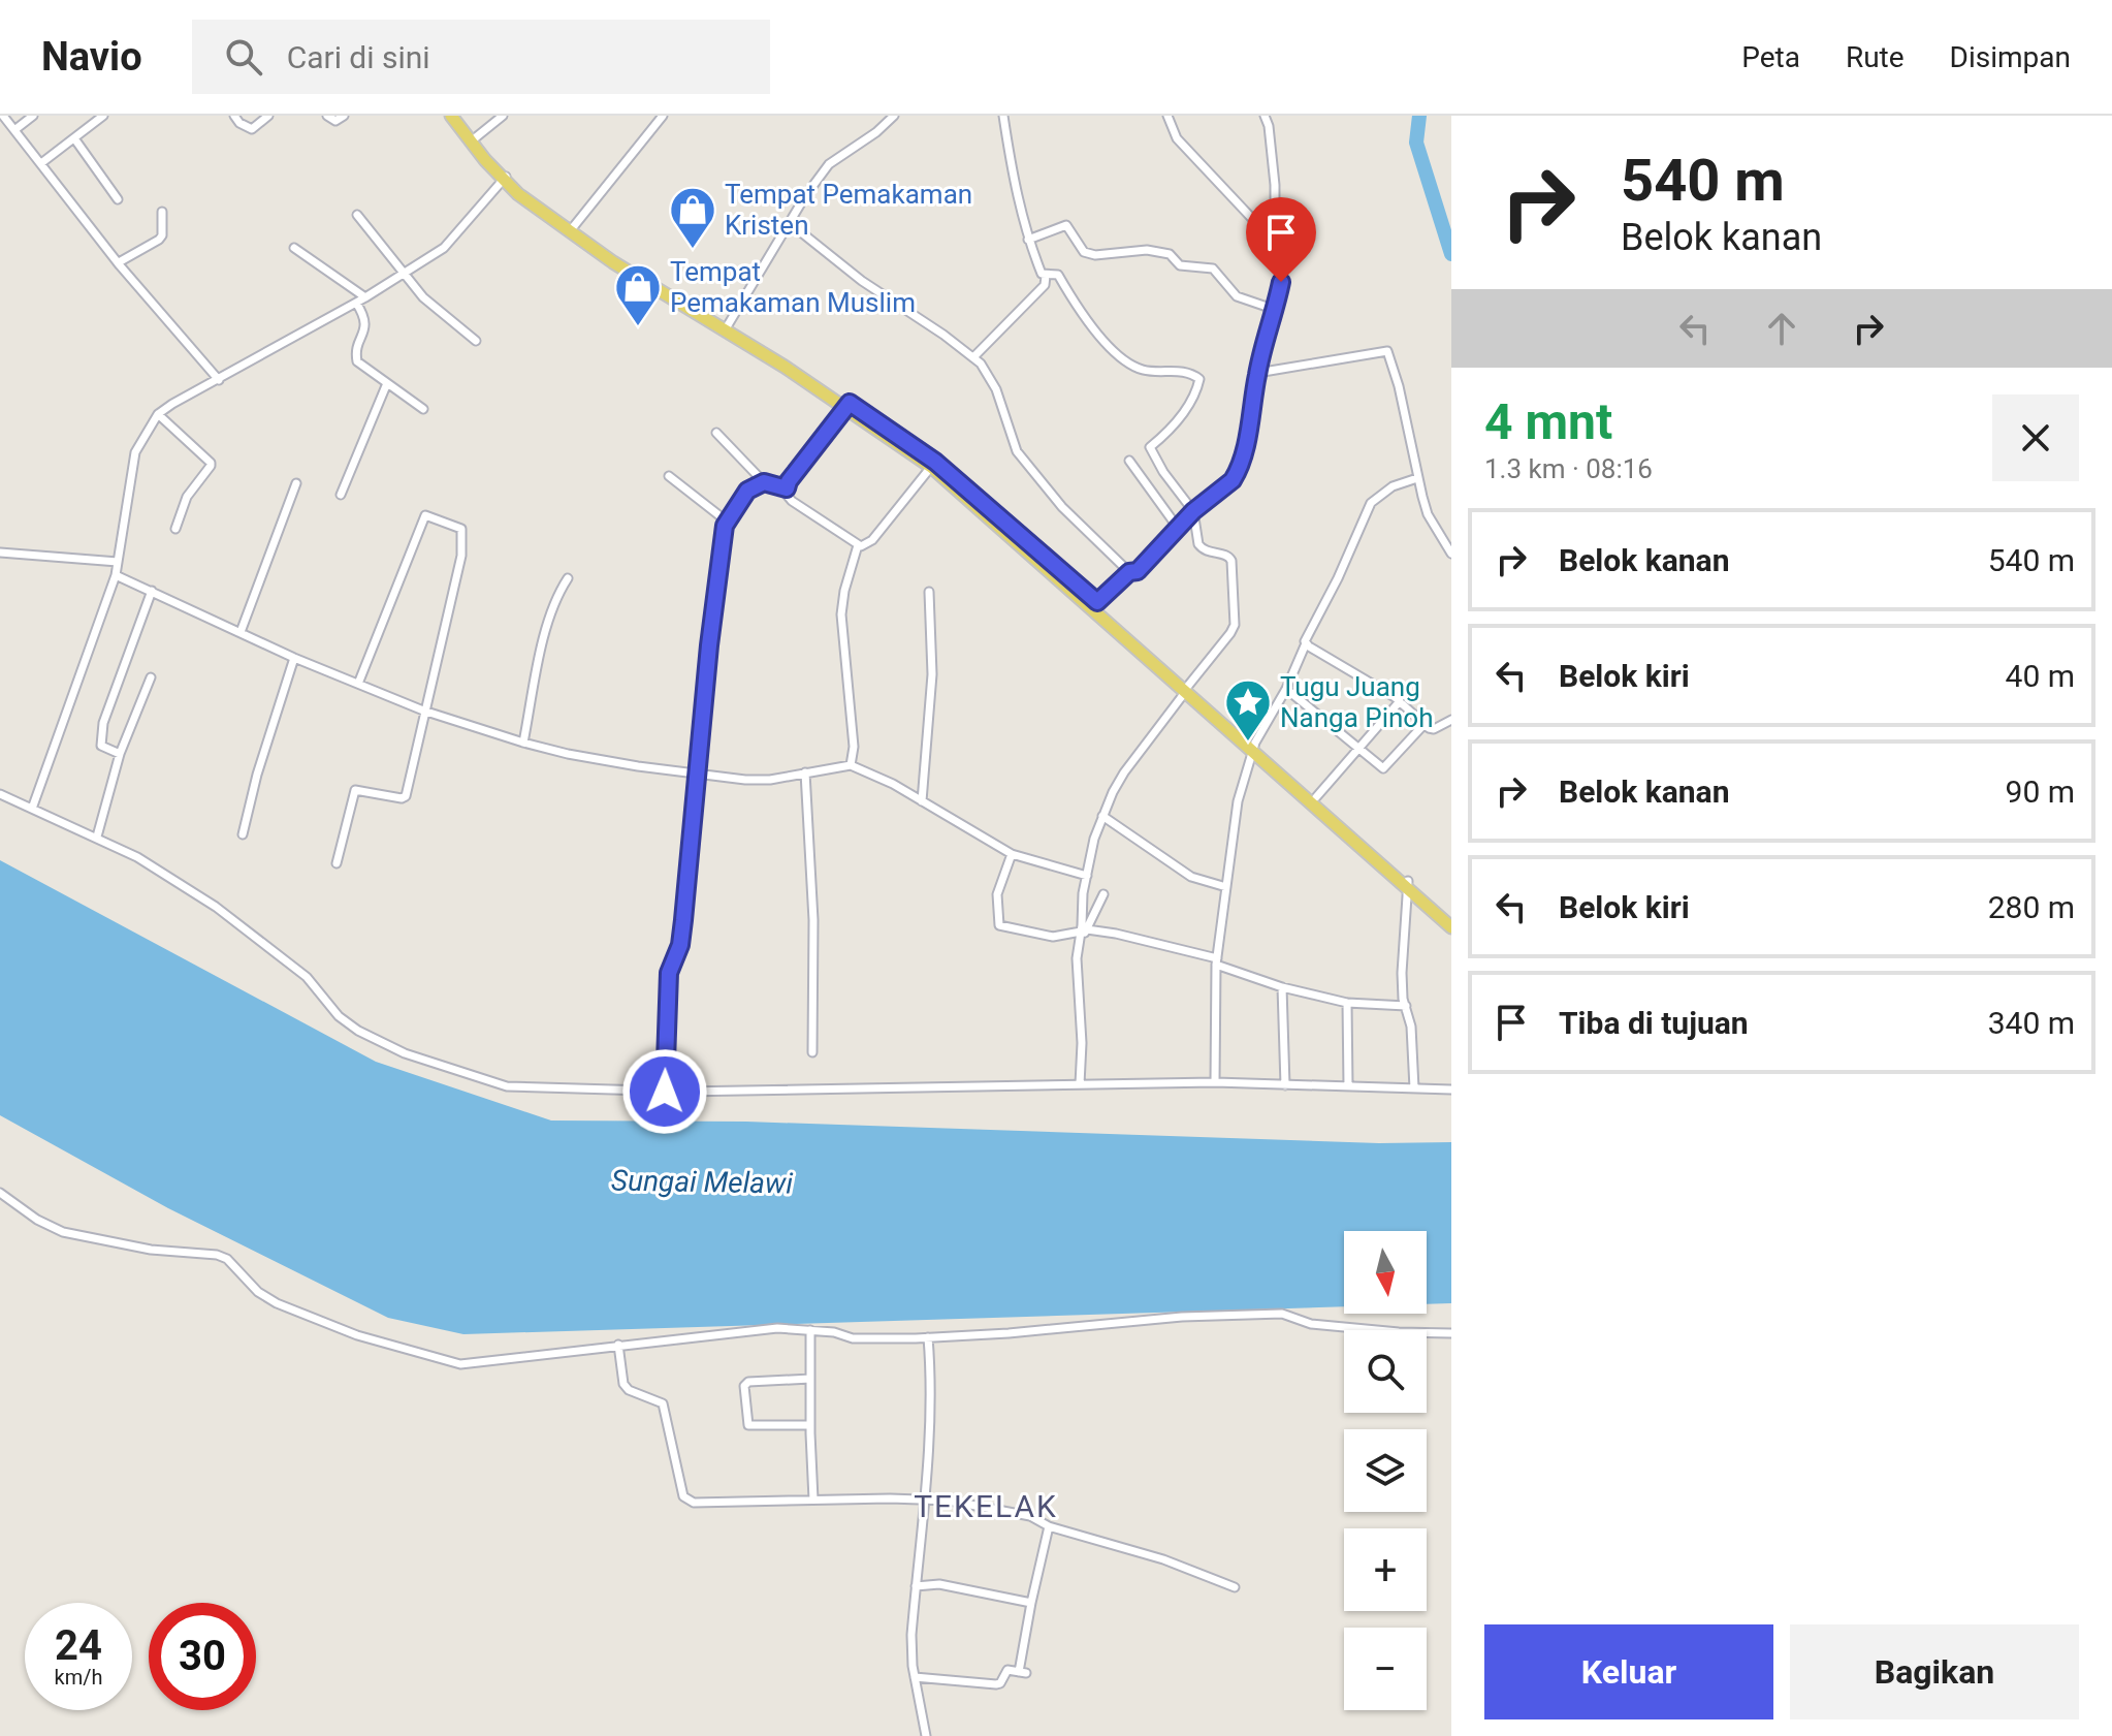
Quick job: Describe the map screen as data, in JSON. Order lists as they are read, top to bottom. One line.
{"districts":["TEKELAK"],"water":["Sungai Melawi"],"places":{"shop":["Tempat Pemakaman Kristen","Tempat Pemakaman Muslim"],"place":["Tugu Juang Nanga Pinoh"]},"north":"bottom","page":{"header":"Navio","search":"Cari di sini","nav":["Peta","Rute","Disimpan"],"turn":["540 m","Belok kanan"],"heading":["4 mnt","1.3 km · 08:16"],"list":[{"name":"Belok kanan","value":"540 m"},{"name":"Belok kiri","value":"40 m"},{"name":"Belok kanan","value":"90 m"},{"name":"Belok kiri","value":"280 m"},{"name":"Tiba di tujuan","value":"340 m"}],"map_buttons":["+","−"],"speed":"24 km/h","limit":"30","buttons":["Keluar","Bagikan"]}}
